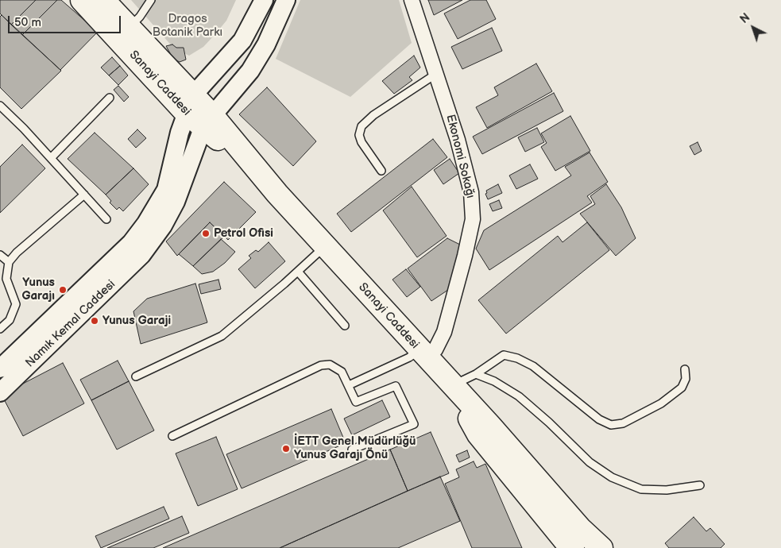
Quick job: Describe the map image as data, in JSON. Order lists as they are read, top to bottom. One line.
{"streets":{"main road":["Sanayi Caddesi"],"street":["Ekonomi Sokağı","Namık Kemal Caddesi"]},"crossings":[["Sanayi Caddesi","Ekonomi Sokağı"],["Sanayi Caddesi","Namık Kemal Caddesi"]],"parks":["Dragos Botanik Parkı"],"places":["Petrol Ofisi","Yunus Garajı","Yunus Garaji","İETT Genel Müdürlüğü Yunus Garajı Önü"],"scale_bar":"50 m","north":"top left"}
